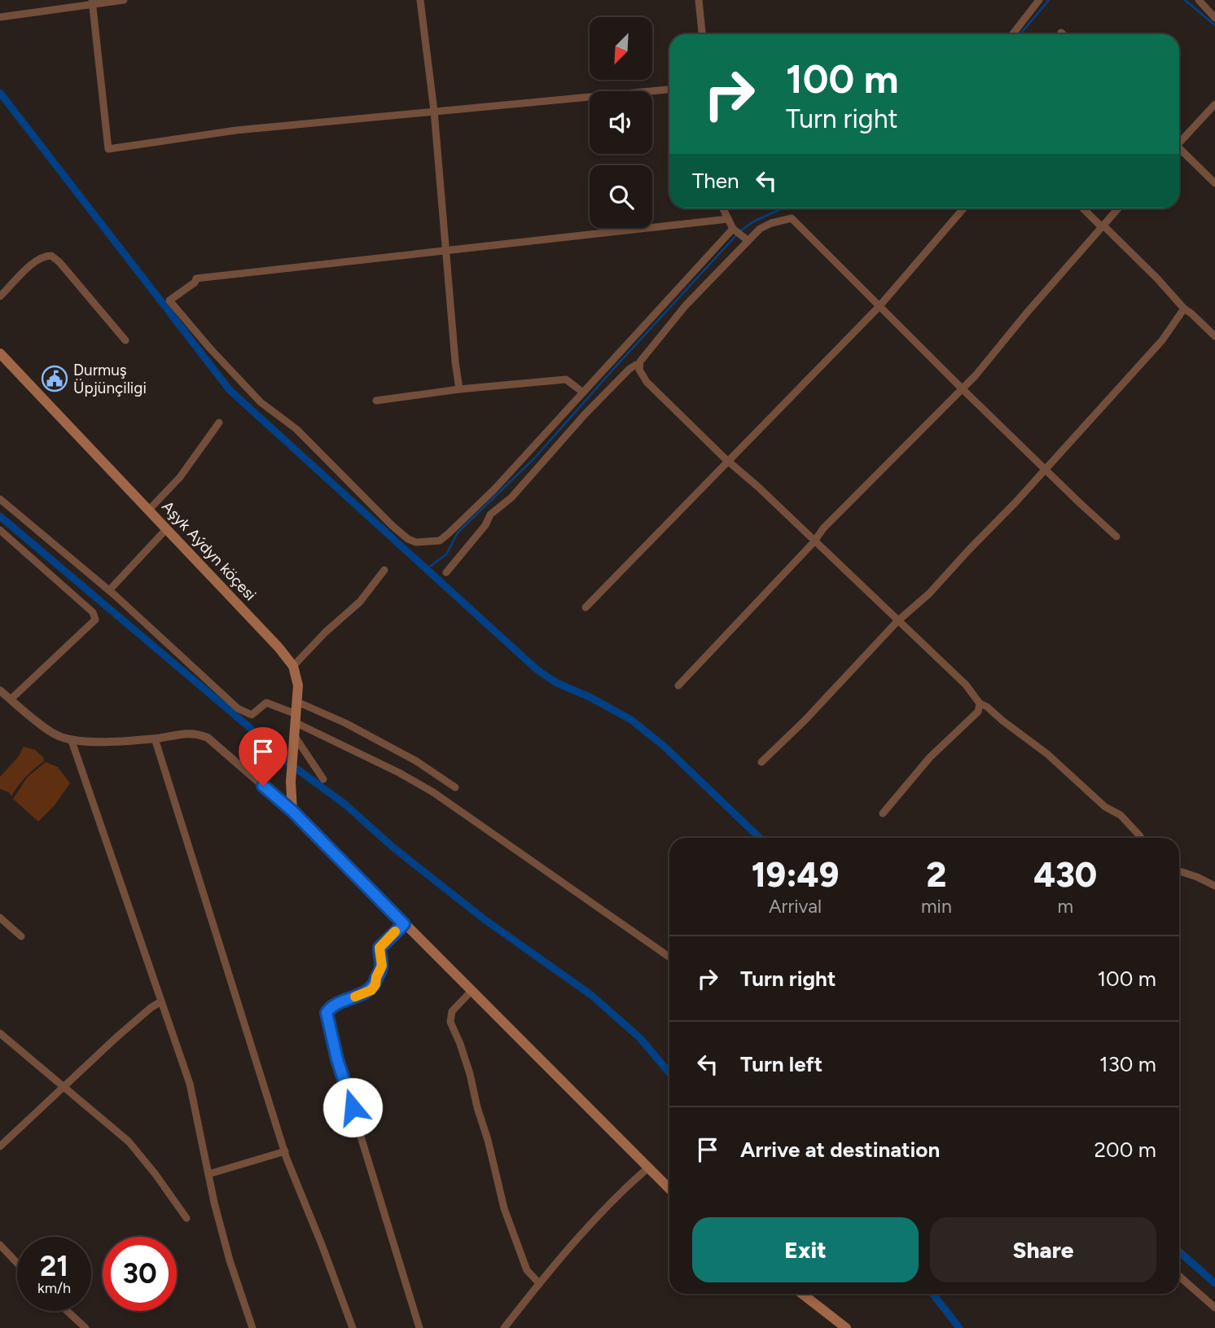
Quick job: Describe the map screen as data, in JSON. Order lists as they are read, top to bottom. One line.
{"streets":{"main road":["Aşyk Aýdyn köçesi"]},"places":{"public building":["Durmuş Üpjünçiligi"]},"north":"bottom left","page":{"turn":["100 m","Turn right"],"then":"Then","eta":["19:49","Arrival","2","min","430","m"],"list":[{"name":"Turn right","value":"100 m"},{"name":"Turn left","value":"130 m"},{"name":"Arrive at destination","value":"200 m"}],"buttons":["Exit","Share"],"speed":"21 km/h","limit":"30"}}
